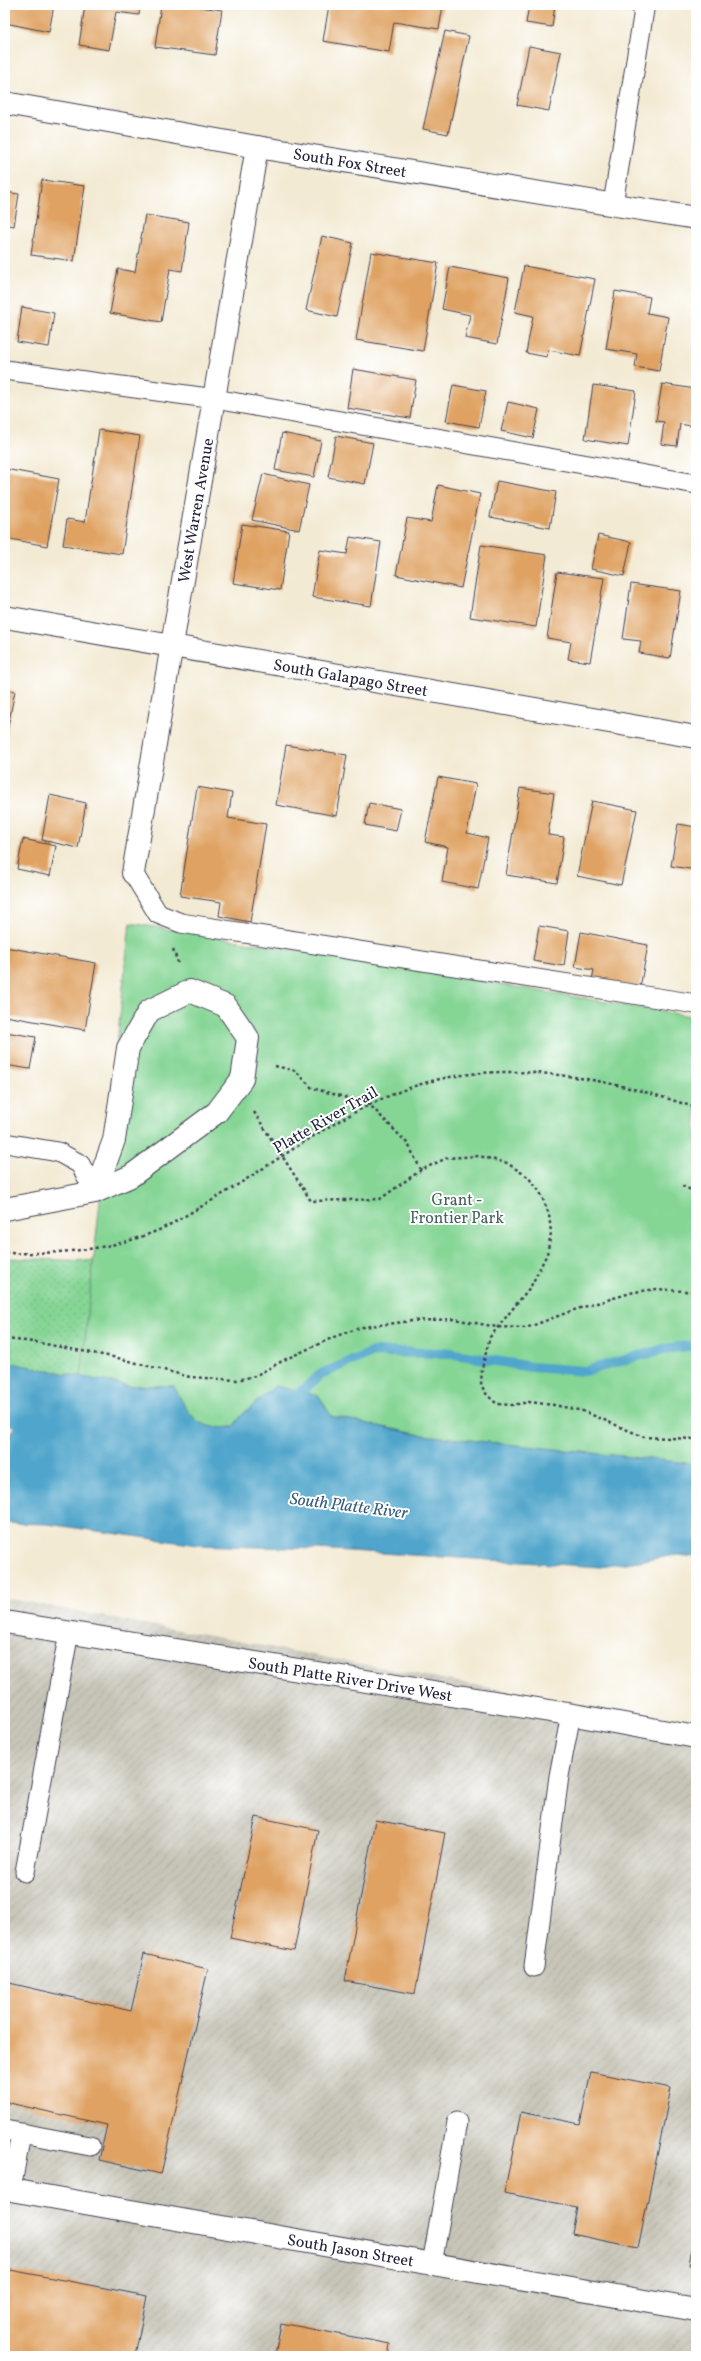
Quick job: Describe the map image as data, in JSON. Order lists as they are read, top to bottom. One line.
{"streets":{"street":["South Fox Street","West Warren Avenue","South Galapago Street","South Platte River Drive West","South Jason Street"],"path":["Platte River Trail"]},"crossings":[["South Fox Street","West Warren Avenue"],["West Warren Avenue","South Galapago Street"]],"water":["South Platte River"],"parks":["Grant - Frontier Park"]}
